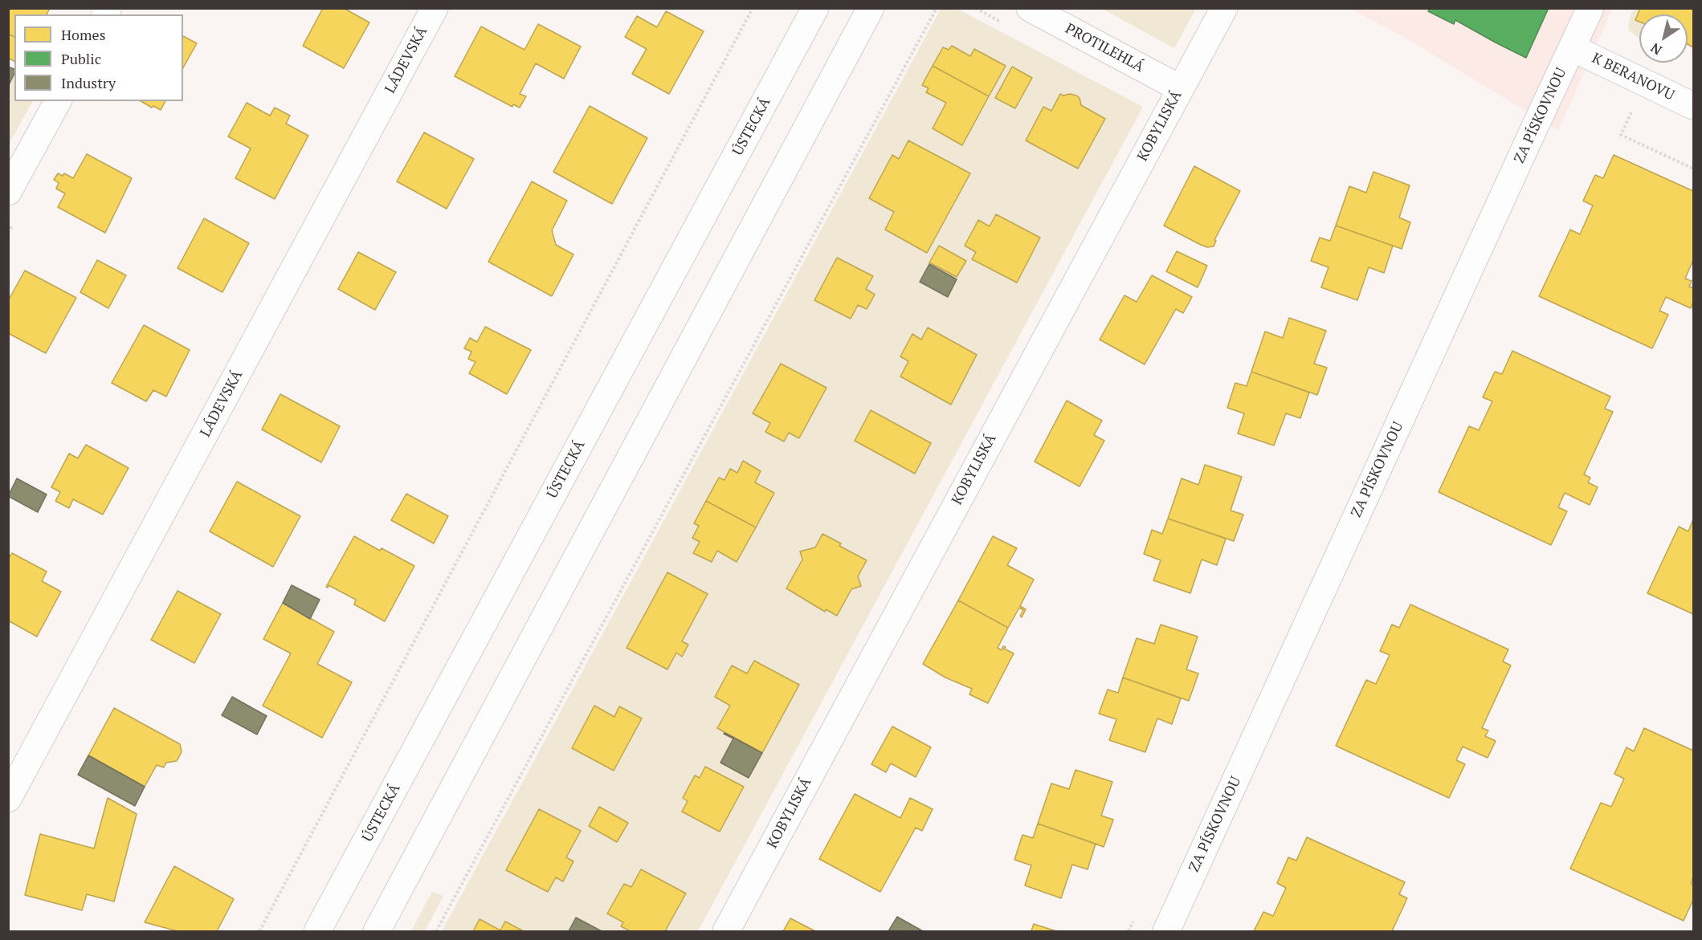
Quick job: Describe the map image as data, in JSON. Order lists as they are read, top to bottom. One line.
{"streets":{"street":["PROTILEHLÁ","LÁDEVSKÁ","K BERANOVU","ZA PÍSKOVNOU","KOBYLISKÁ","ÚSTECKÁ"]},"crossings":[["PROTILEHLÁ","KOBYLISKÁ"],["K BERANOVU","ZA PÍSKOVNOU"]],"legend":["Homes","Public","Industry"],"north":"bottom left"}
